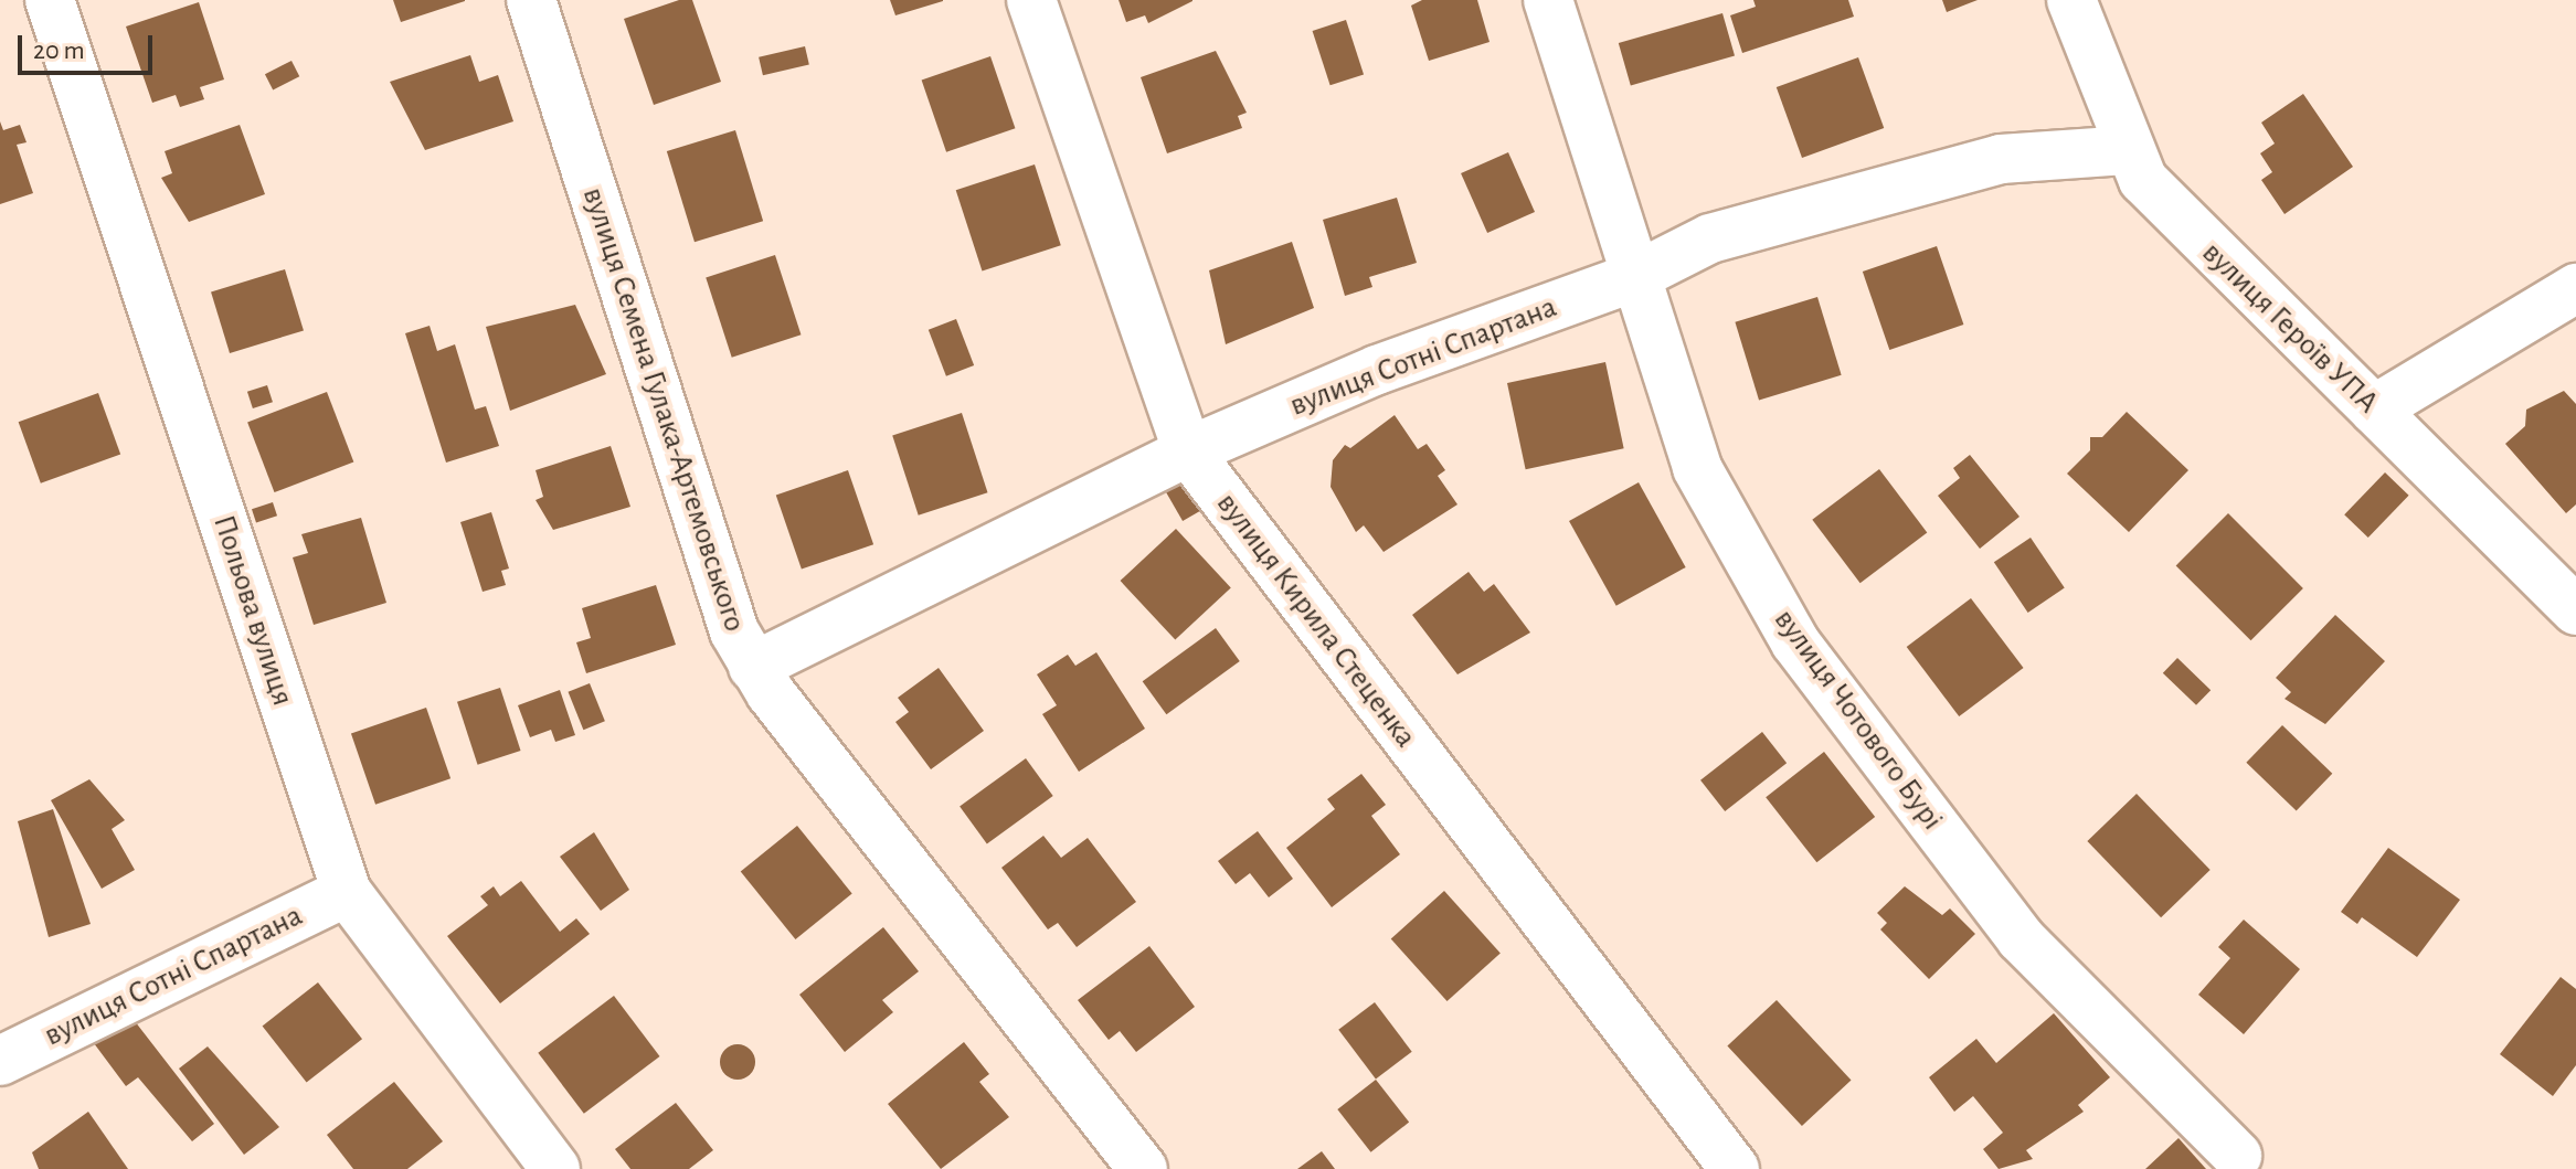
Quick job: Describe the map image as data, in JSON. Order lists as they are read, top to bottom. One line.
{"streets":{"street":["вулиця Героїв УПА","вулиця Сотні Спартана","вулиця Семена Гулака-Артемовського","Польова вулиця","вулиця Кирила Стеценка","вулиця Чотового Бурі"]},"crossings":[["вулиця Героїв УПА","вулиця Сотні Спартана"],["вулиця Сотні Спартана","вулиця Семена Гулака-Артемовського"],["вулиця Сотні Спартана","Польова вулиця"],["вулиця Сотні Спартана","вулиця Кирила Стеценка"],["вулиця Сотні Спартана","вулиця Чотового Бурі"]],"scale_bar":"20 m"}
